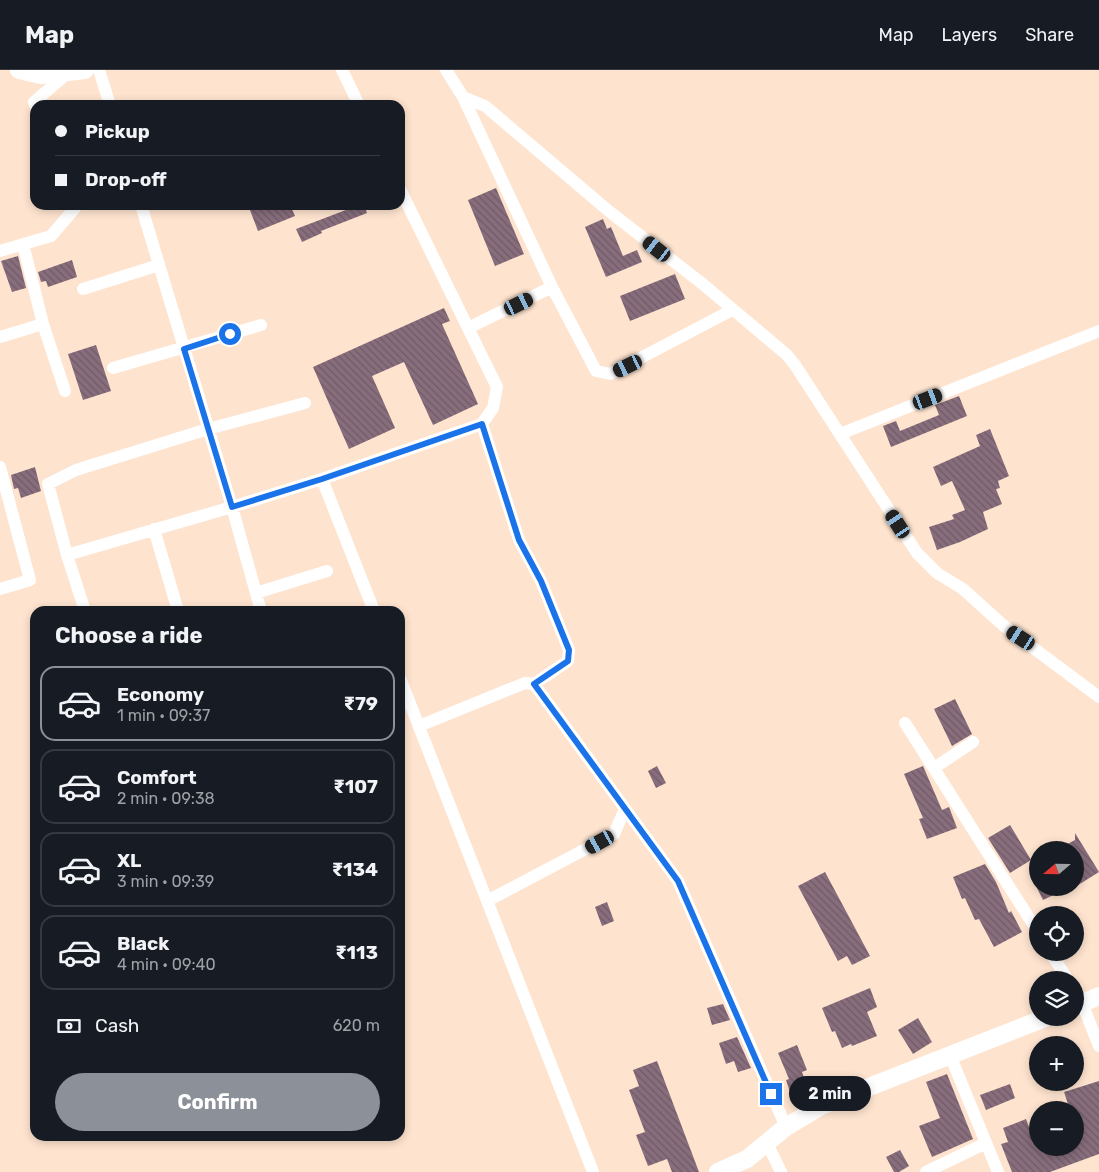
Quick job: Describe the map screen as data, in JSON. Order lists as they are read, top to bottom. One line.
{"north":"left","page":{"header":"Map","nav":["Map","Layers","Share"],"banner":["Pickup","Drop-off"],"heading":"Choose a ride","list":[{"name":"Economy","note":"1 min · 09:37","value":"₹79"},{"name":"Comfort","note":"2 min · 09:38","value":"₹107"},{"name":"XL","note":"3 min · 09:39","value":"₹134"},{"name":"Black","note":"4 min · 09:40","value":"₹113"}],"map_buttons":["+","−"],"pay":["Cash","620 m"],"buttons":"Confirm","bubble":"2 min"}}
